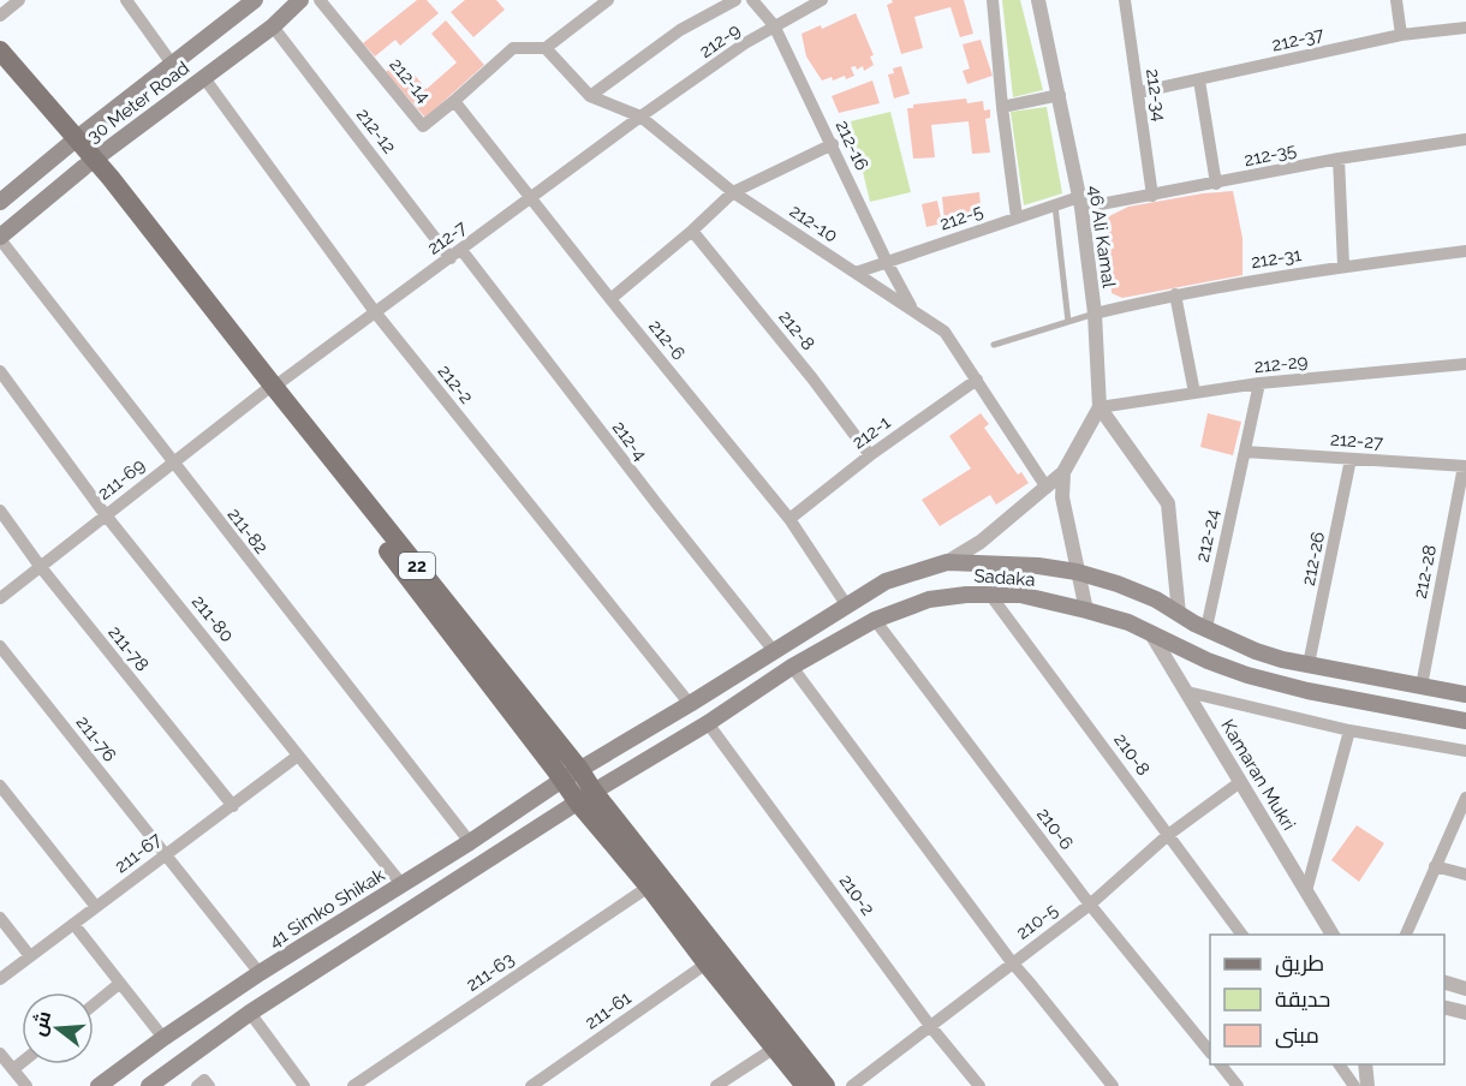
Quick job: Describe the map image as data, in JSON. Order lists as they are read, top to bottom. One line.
{"streets":{"main road":["30 Meter Road","22","Sadaka","41 Simko Shikak"],"street":["212-37","212-9","212-14","212-34","212-12","212-16","212-35","212-5","212-10","46 Ali Kamal","212-7","212-31","212-8","212-6","212-29","212-2","212-1","212-4","212-27","211-69","211-82","212-24","212-26","212-28","211-80","211-78","211-76","210-8","Kamaran Mukri","210-6","211-67","210-2","210-5","211-63","211-61"]},"crossings":[["212-37","212-34"],["212-9","212-16"],["212-9","212-10"],["212-9","212-7"],["212-14","212-10"],["212-14","212-6"],["212-34","212-35"],["30 Meter Road","212-12"],["30 Meter Road","212-2"],["30 Meter Road","211-82"],["30 Meter Road","22"],["212-12","212-7"],["212-12","212-4"],["212-16","212-5"],["212-16","212-10"],["212-35","212-5"],["212-35","46 Ali Kamal"],["212-5","212-10"],["212-5","46 Ali Kamal"],["212-10","212-7"],["212-10","212-1"],["46 Ali Kamal","212-31"],["46 Ali Kamal","212-29"],["212-7","212-6"],["212-7","212-2"],["212-7","212-4"],["212-7","211-69"],["212-7","22"],["212-8","212-1"],["212-6","212-1"],["212-6","41 Simko Shikak"],["212-29","212-24"],["212-2","41 Simko Shikak"],["212-4","41 Simko Shikak"],["212-27","212-24"],["212-27","212-26"],["212-27","212-28"],["211-69","211-82"],["211-69","22"],["211-69","211-80"],["211-69","211-78"],["211-82","41 Simko Shikak"],["22","Sadaka"],["22","41 Simko Shikak"],["22","211-63"],["22","211-61"],["Sadaka","210-8"],["Sadaka","Kamaran Mukri"],["Sadaka","210-6"],["Sadaka","210-2"],["211-80","211-67"],["211-80","41 Simko Shikak"],["211-78","211-67"],["211-76","211-67"],["211-76","41 Simko Shikak"],["210-8","210-5"],["Kamaran Mukri","210-5"],["210-6","210-5"],["210-2","210-5"]],"legend":["طريق","حديقة","مبنى"],"north":"left"}
